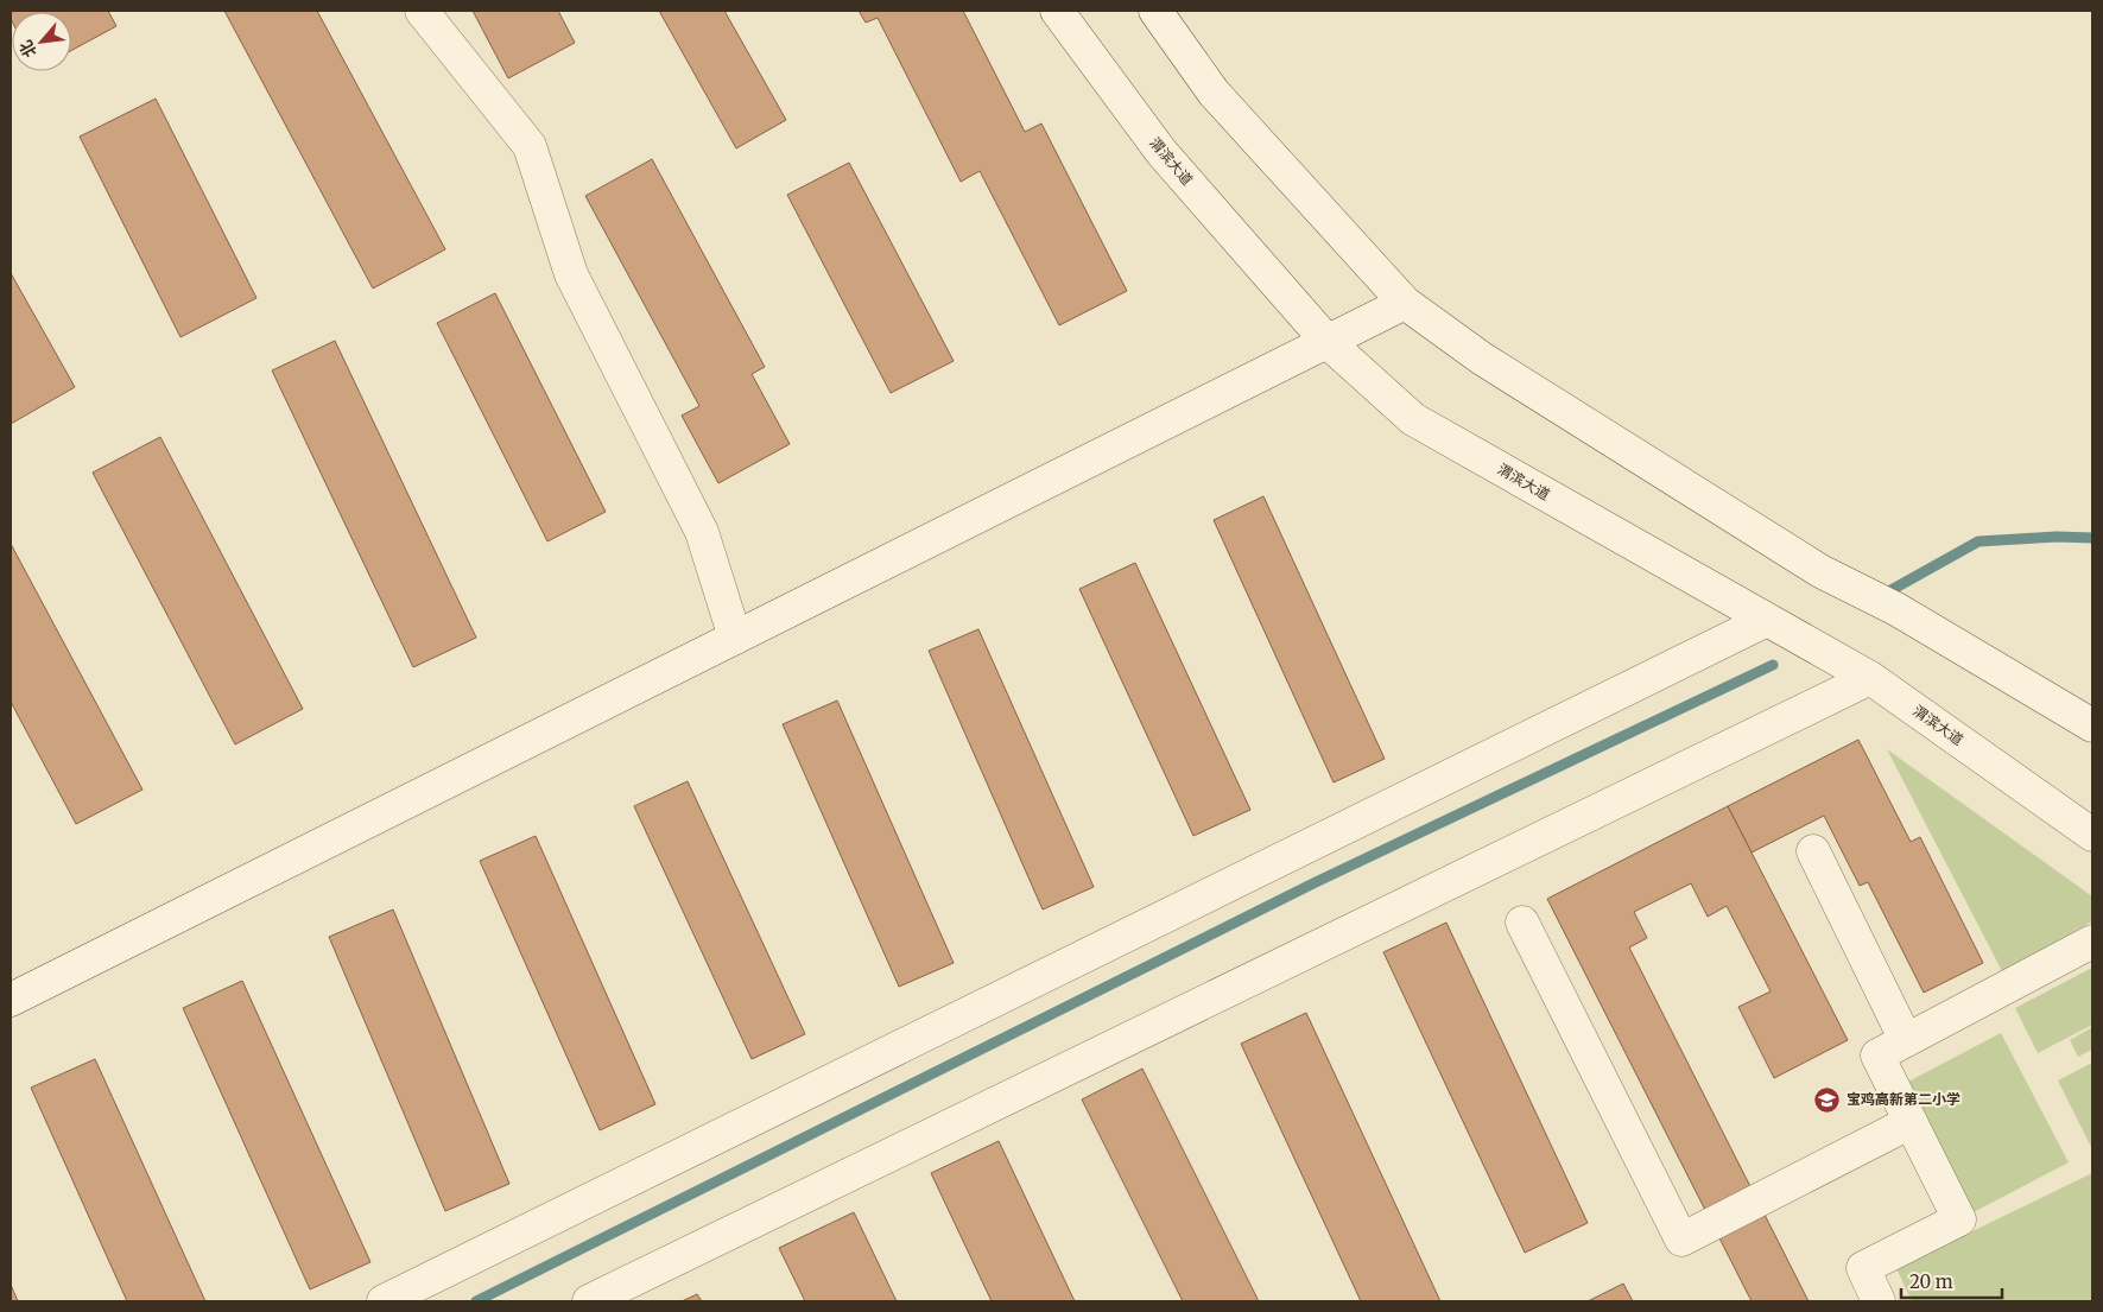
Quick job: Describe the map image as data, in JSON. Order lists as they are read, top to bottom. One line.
{"streets":{"street":["渭滨大道"]},"places":{"school or university":["宝鸡高新第二小学"]},"scale_bar":"20 m","north":"bottom left"}
